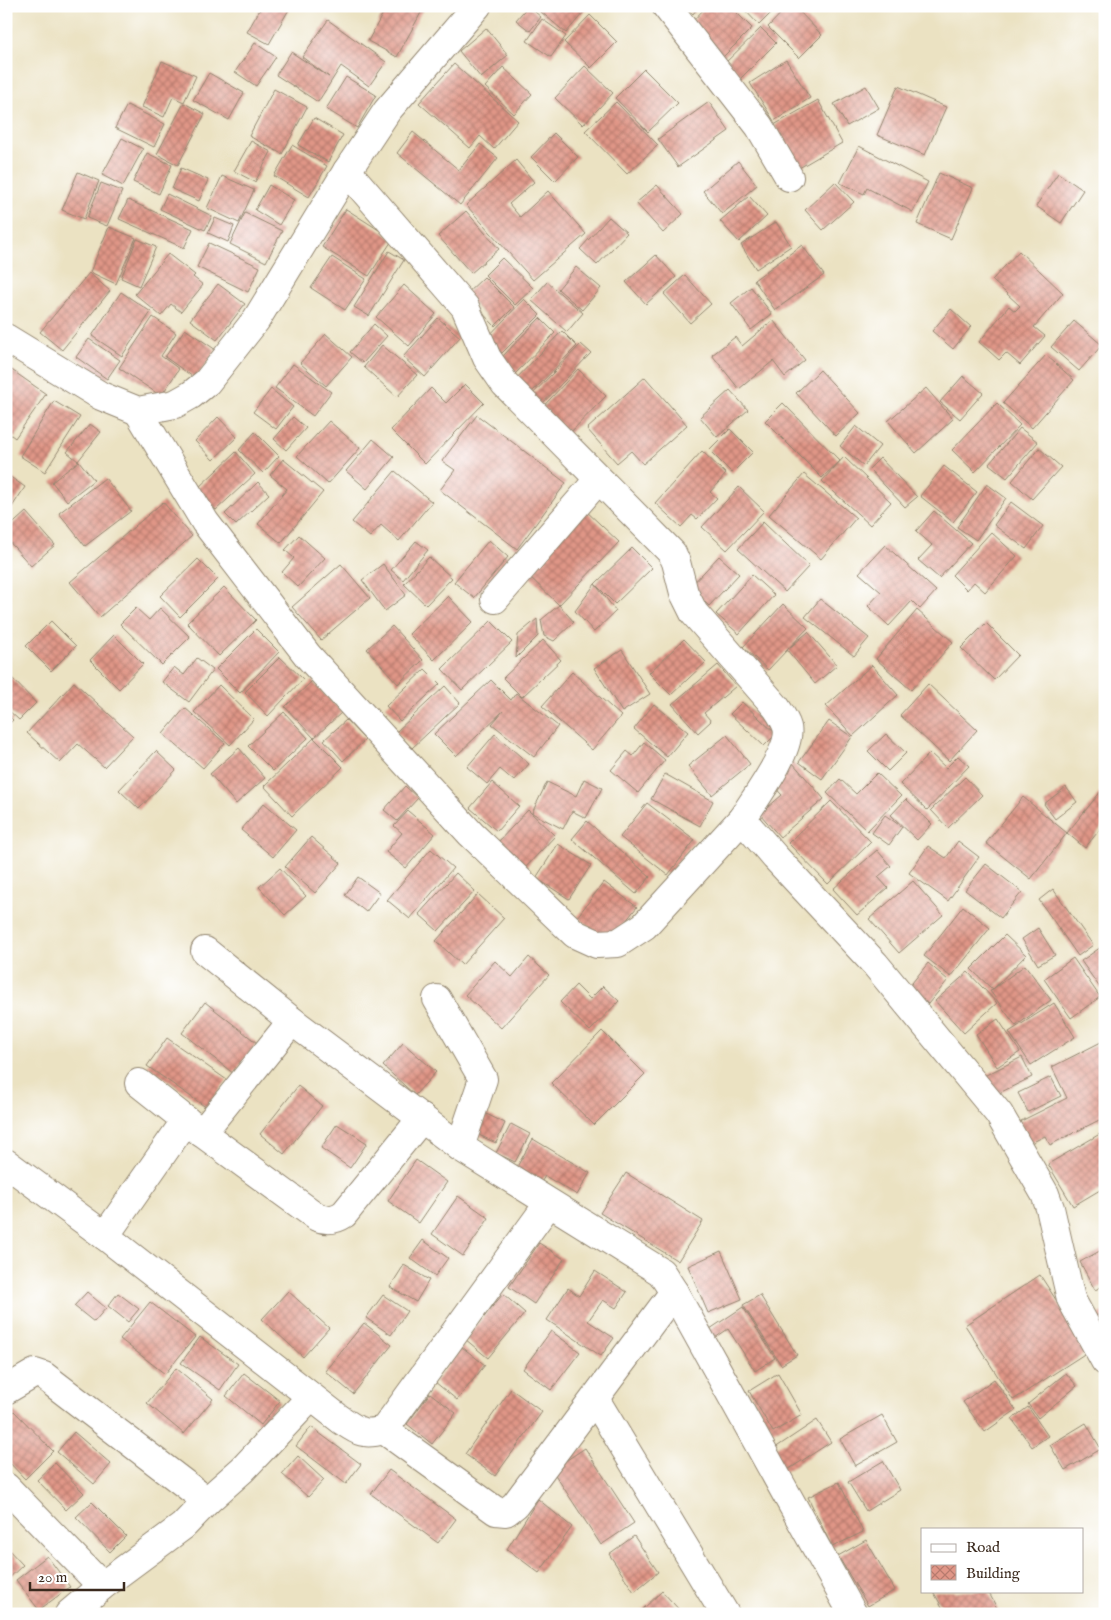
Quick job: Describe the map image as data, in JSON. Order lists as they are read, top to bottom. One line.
{"legend":["Road","Building"],"scale_bar":"20 m"}
